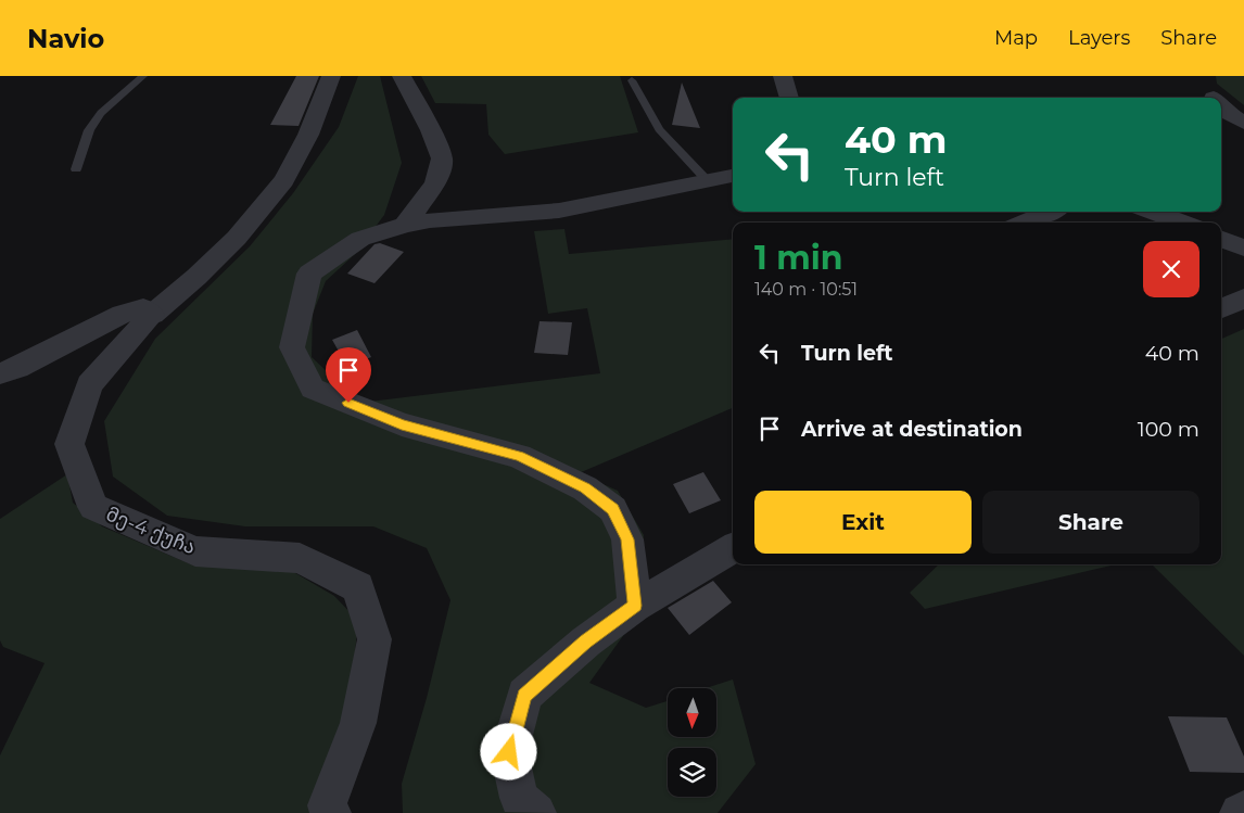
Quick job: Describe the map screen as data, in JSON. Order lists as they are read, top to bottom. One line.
{"streets":{"street":["მე-4 ქუჩა"]},"north":"bottom","page":{"header":"Navio","nav":["Map","Layers","Share"],"turn":["40 m","Turn left"],"heading":["1 min","140 m · 10:51"],"list":[{"name":"Turn left","value":"40 m"},{"name":"Arrive at destination","value":"100 m"}],"buttons":["Exit","Share"]}}
